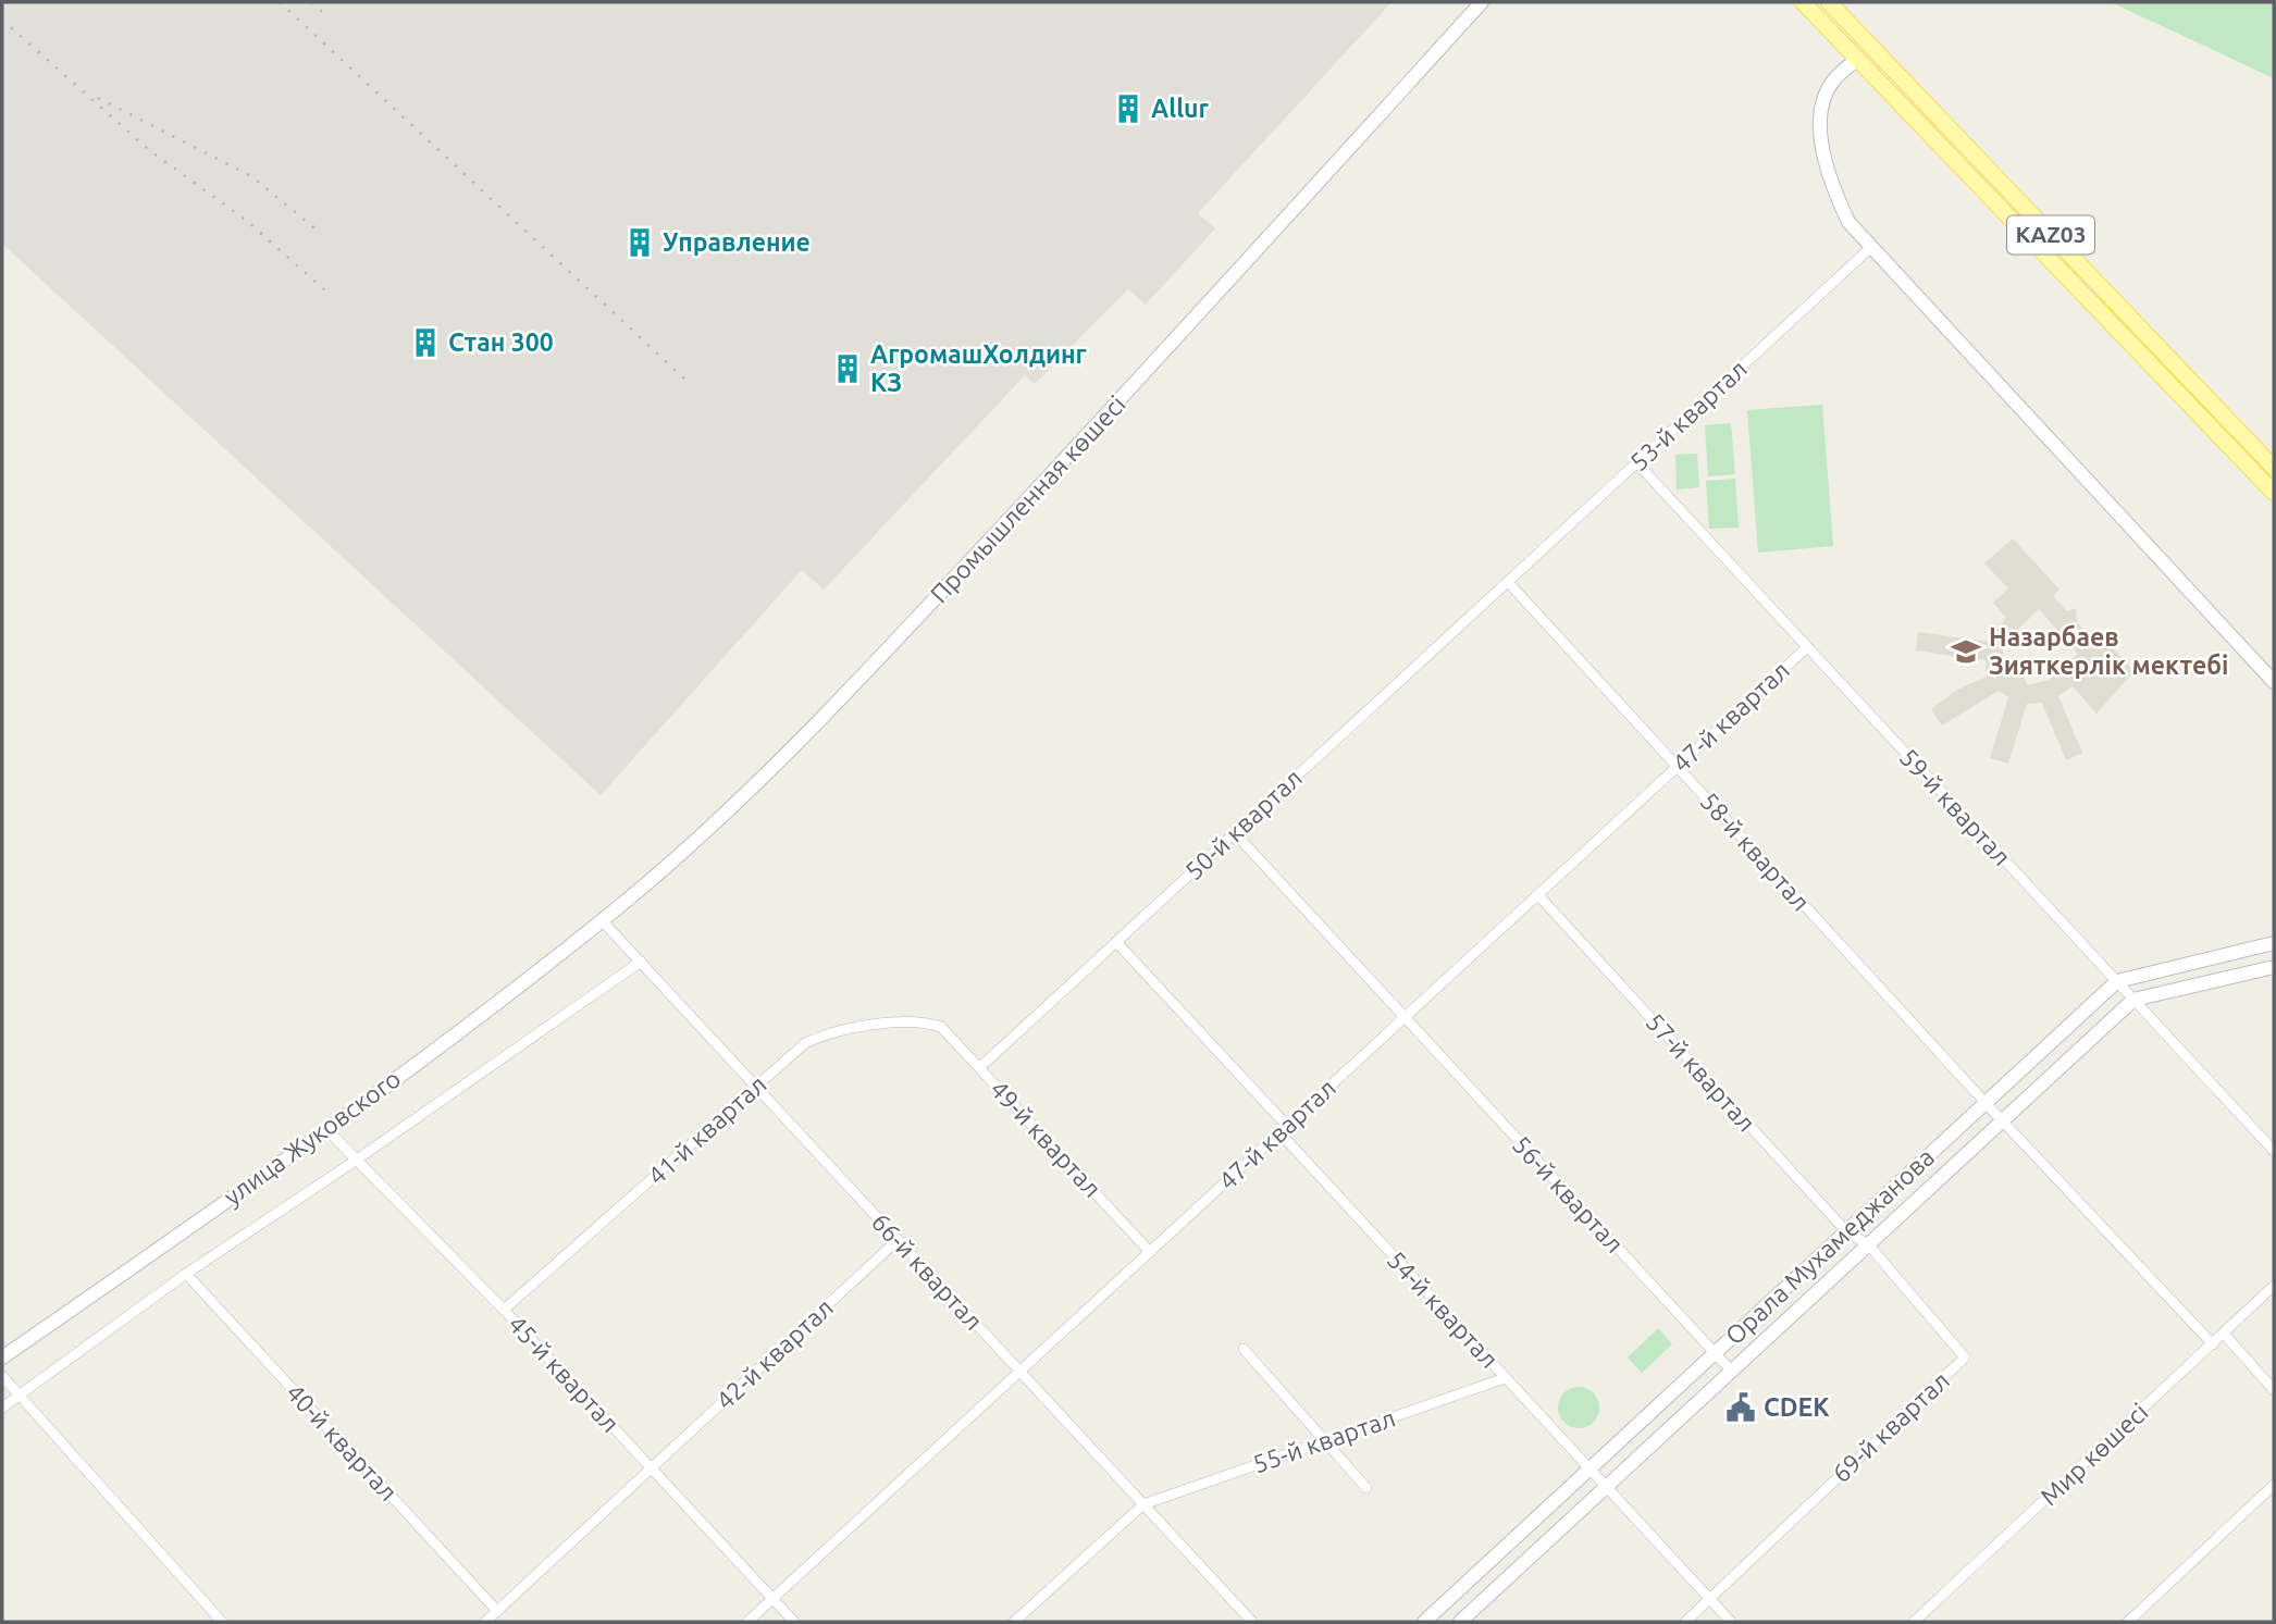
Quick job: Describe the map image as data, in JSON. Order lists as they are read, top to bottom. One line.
{"streets":{"main road":["KАZ03"],"street":["53-й квартал","Промышленная көшесі","47-й квартал","59-й квартал","50-й квартал","58-й квартал","57-й квартал","41-й квартал","улица Жуковского","49-й квартал","56-й квартал","Орала Мухамеджанова","66-й квартал","54-й квартал","42-й квартал","45-й квартал","69-й квартал","55-й квартал","40-й квартал","Мир көшесі"]},"crossings":[["53-й квартал","59-й квартал"],["53-й квартал","50-й квартал"],["53-й квартал","58-й квартал"],["Промышленная көшесі","улица Жуковского"],["47-й квартал","59-й квартал"],["47-й квартал","58-й квартал"],["47-й квартал","57-й квартал"],["47-й квартал","49-й квартал"],["47-й квартал","56-й квартал"],["47-й квартал","66-й квартал"],["47-й квартал","54-й квартал"],["47-й квартал","45-й квартал"],["59-й квартал","Орала Мухамеджанова"],["50-й квартал","58-й квартал"],["50-й квартал","49-й квартал"],["50-й квартал","56-й квартал"],["50-й квартал","54-й квартал"],["58-й квартал","Орала Мухамеджанова"],["58-й квартал","Мир көшесі"],["57-й квартал","Орала Мухамеджанова"],["57-й квартал","69-й квартал"],["41-й квартал","49-й квартал"],["41-й квартал","66-й квартал"],["41-й квартал","45-й квартал"],["улица Жуковского","66-й квартал"],["улица Жуковского","45-й квартал"],["56-й квартал","Орала Мухамеджанова"],["Орала Мухамеджанова","54-й квартал"],["Орала Мухамеджанова","69-й квартал"],["66-й квартал","42-й квартал"],["66-й квартал","55-й квартал"],["54-й квартал","69-й квартал"],["54-й квартал","55-й квартал"],["42-й квартал","45-й квартал"],["42-й квартал","40-й квартал"]],"places":{"building":["Allur","Управление","Стан 300","АгромашХолдинг КЗ"],"school or university":["Назарбаев Зияткерлік мектебі"],"public building":["CDEK"]}}
